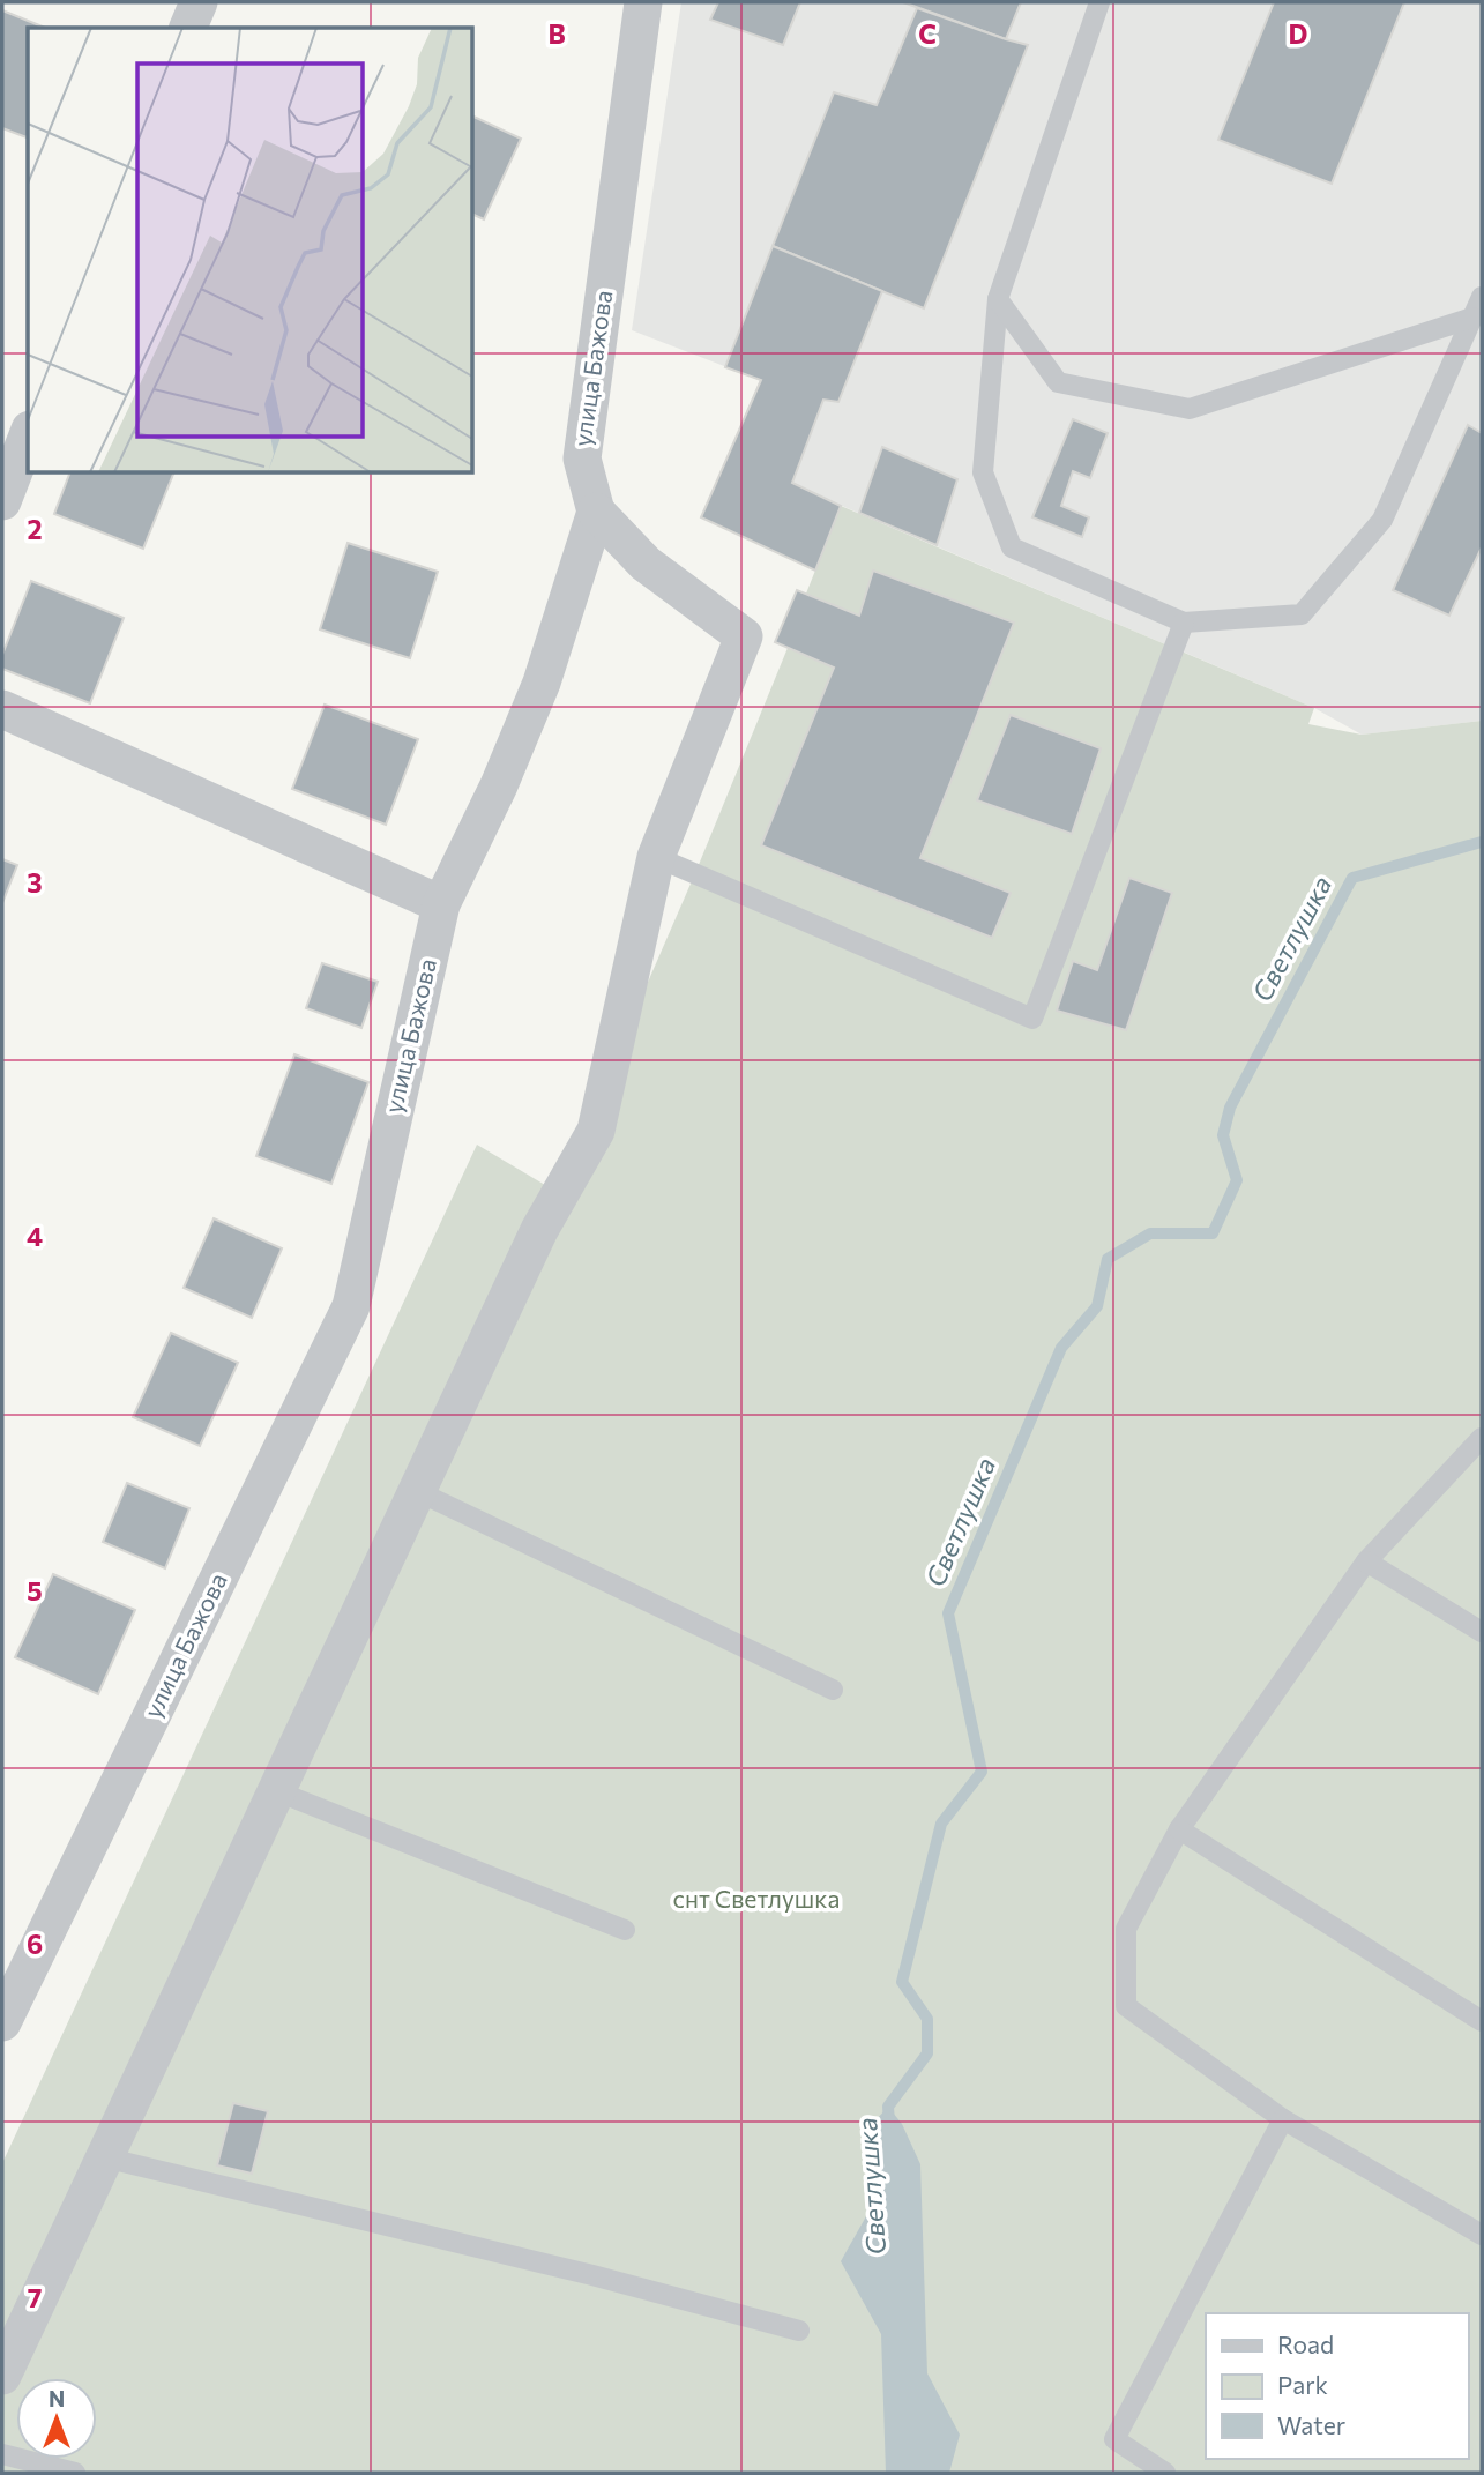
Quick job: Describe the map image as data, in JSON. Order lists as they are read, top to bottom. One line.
{"streets":{"street":["улица Бажова"]},"water":["Светлушка"],"parks":["снт Светлушка"],"legend":["Road","Park","Water"],"north":"top","grid":{"columns":["B","C","D"],"rows":["2","3","4","5","6","7"]}}
